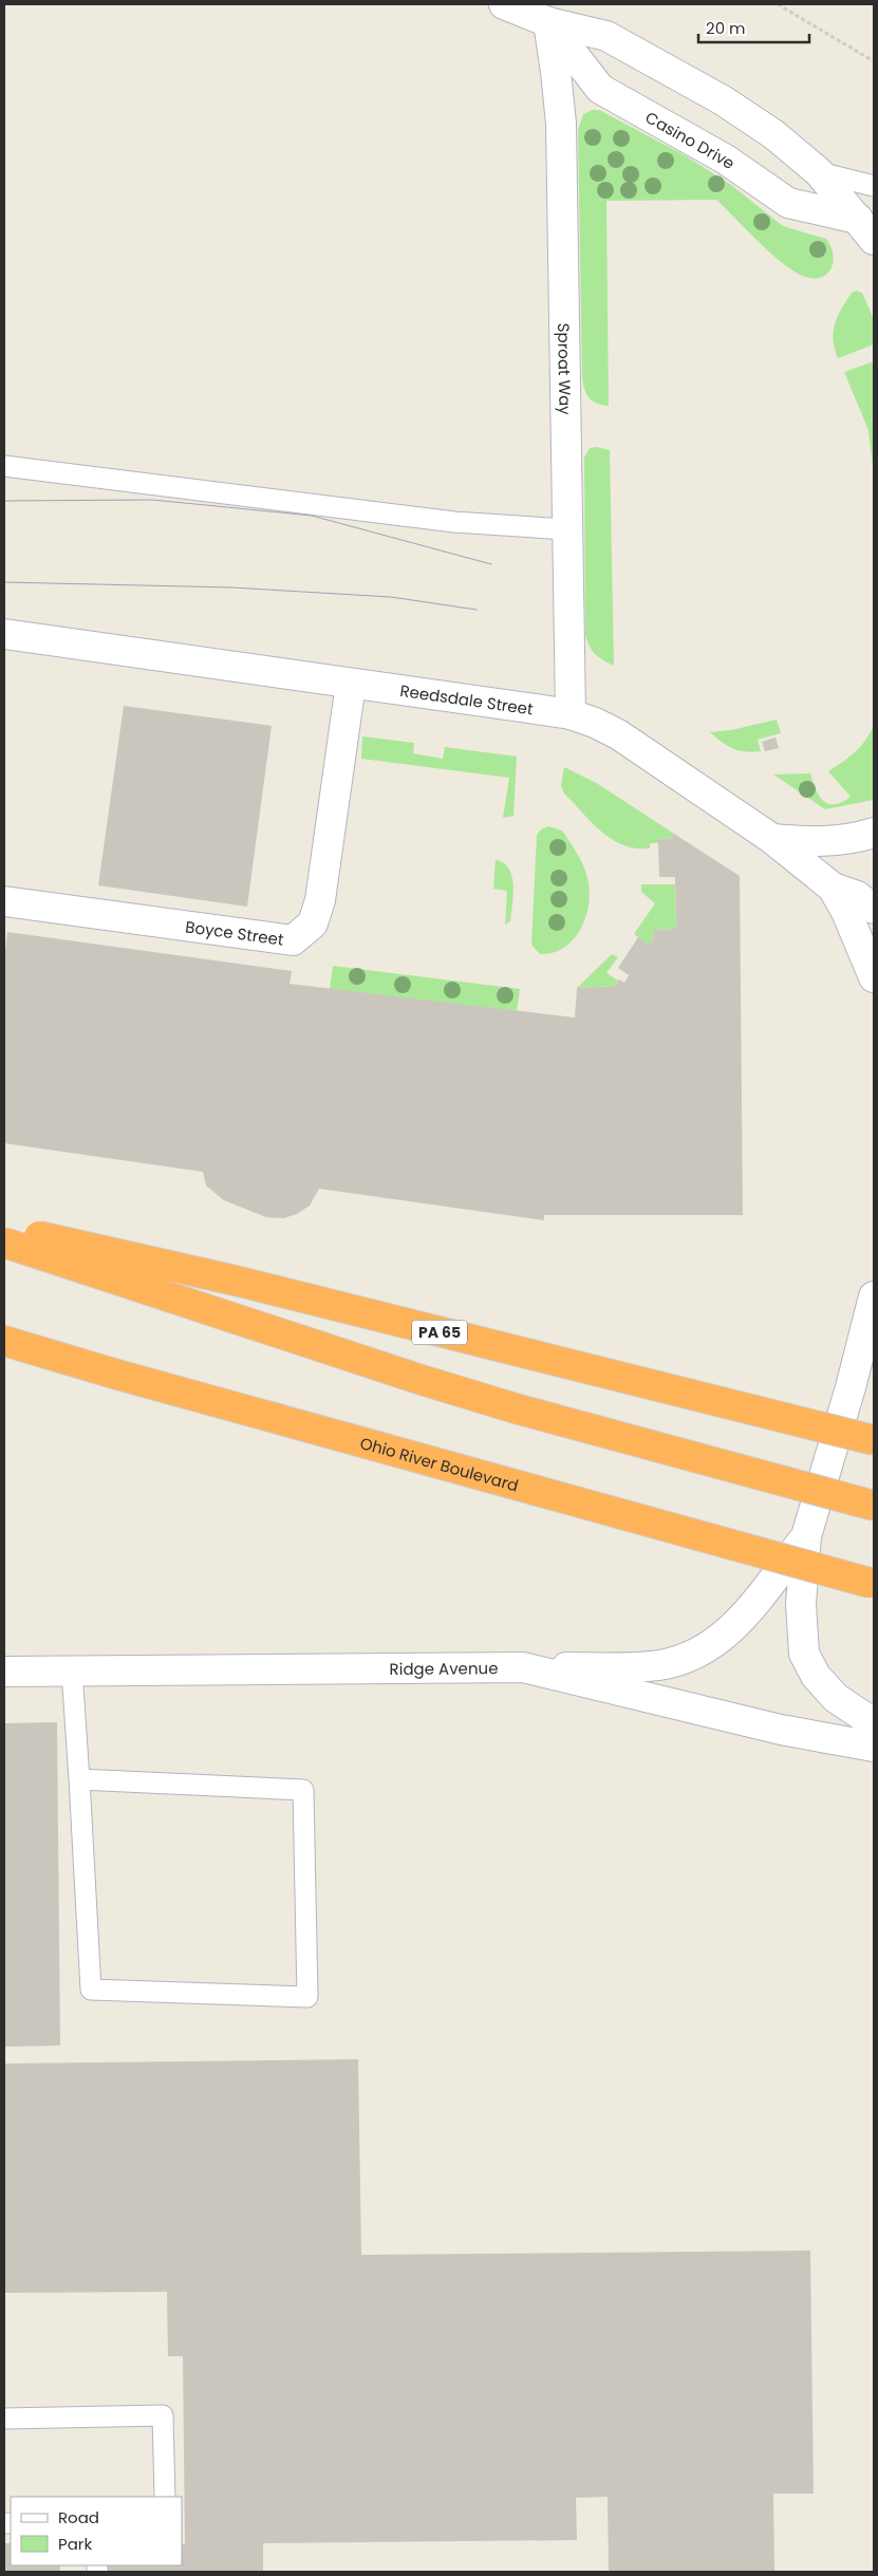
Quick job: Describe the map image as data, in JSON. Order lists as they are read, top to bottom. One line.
{"streets":{"highway":["PA 65","Ohio River Boulevard"],"main road":["Casino Drive","Sproat Way","Reedsdale Street","Boyce Street","Ridge Avenue"]},"crossings":[["Casino Drive","Sproat Way"],["Sproat Way","Reedsdale Street"],["Reedsdale Street","Boyce Street"]],"legend":["Road","Park"],"scale_bar":"20 m"}
